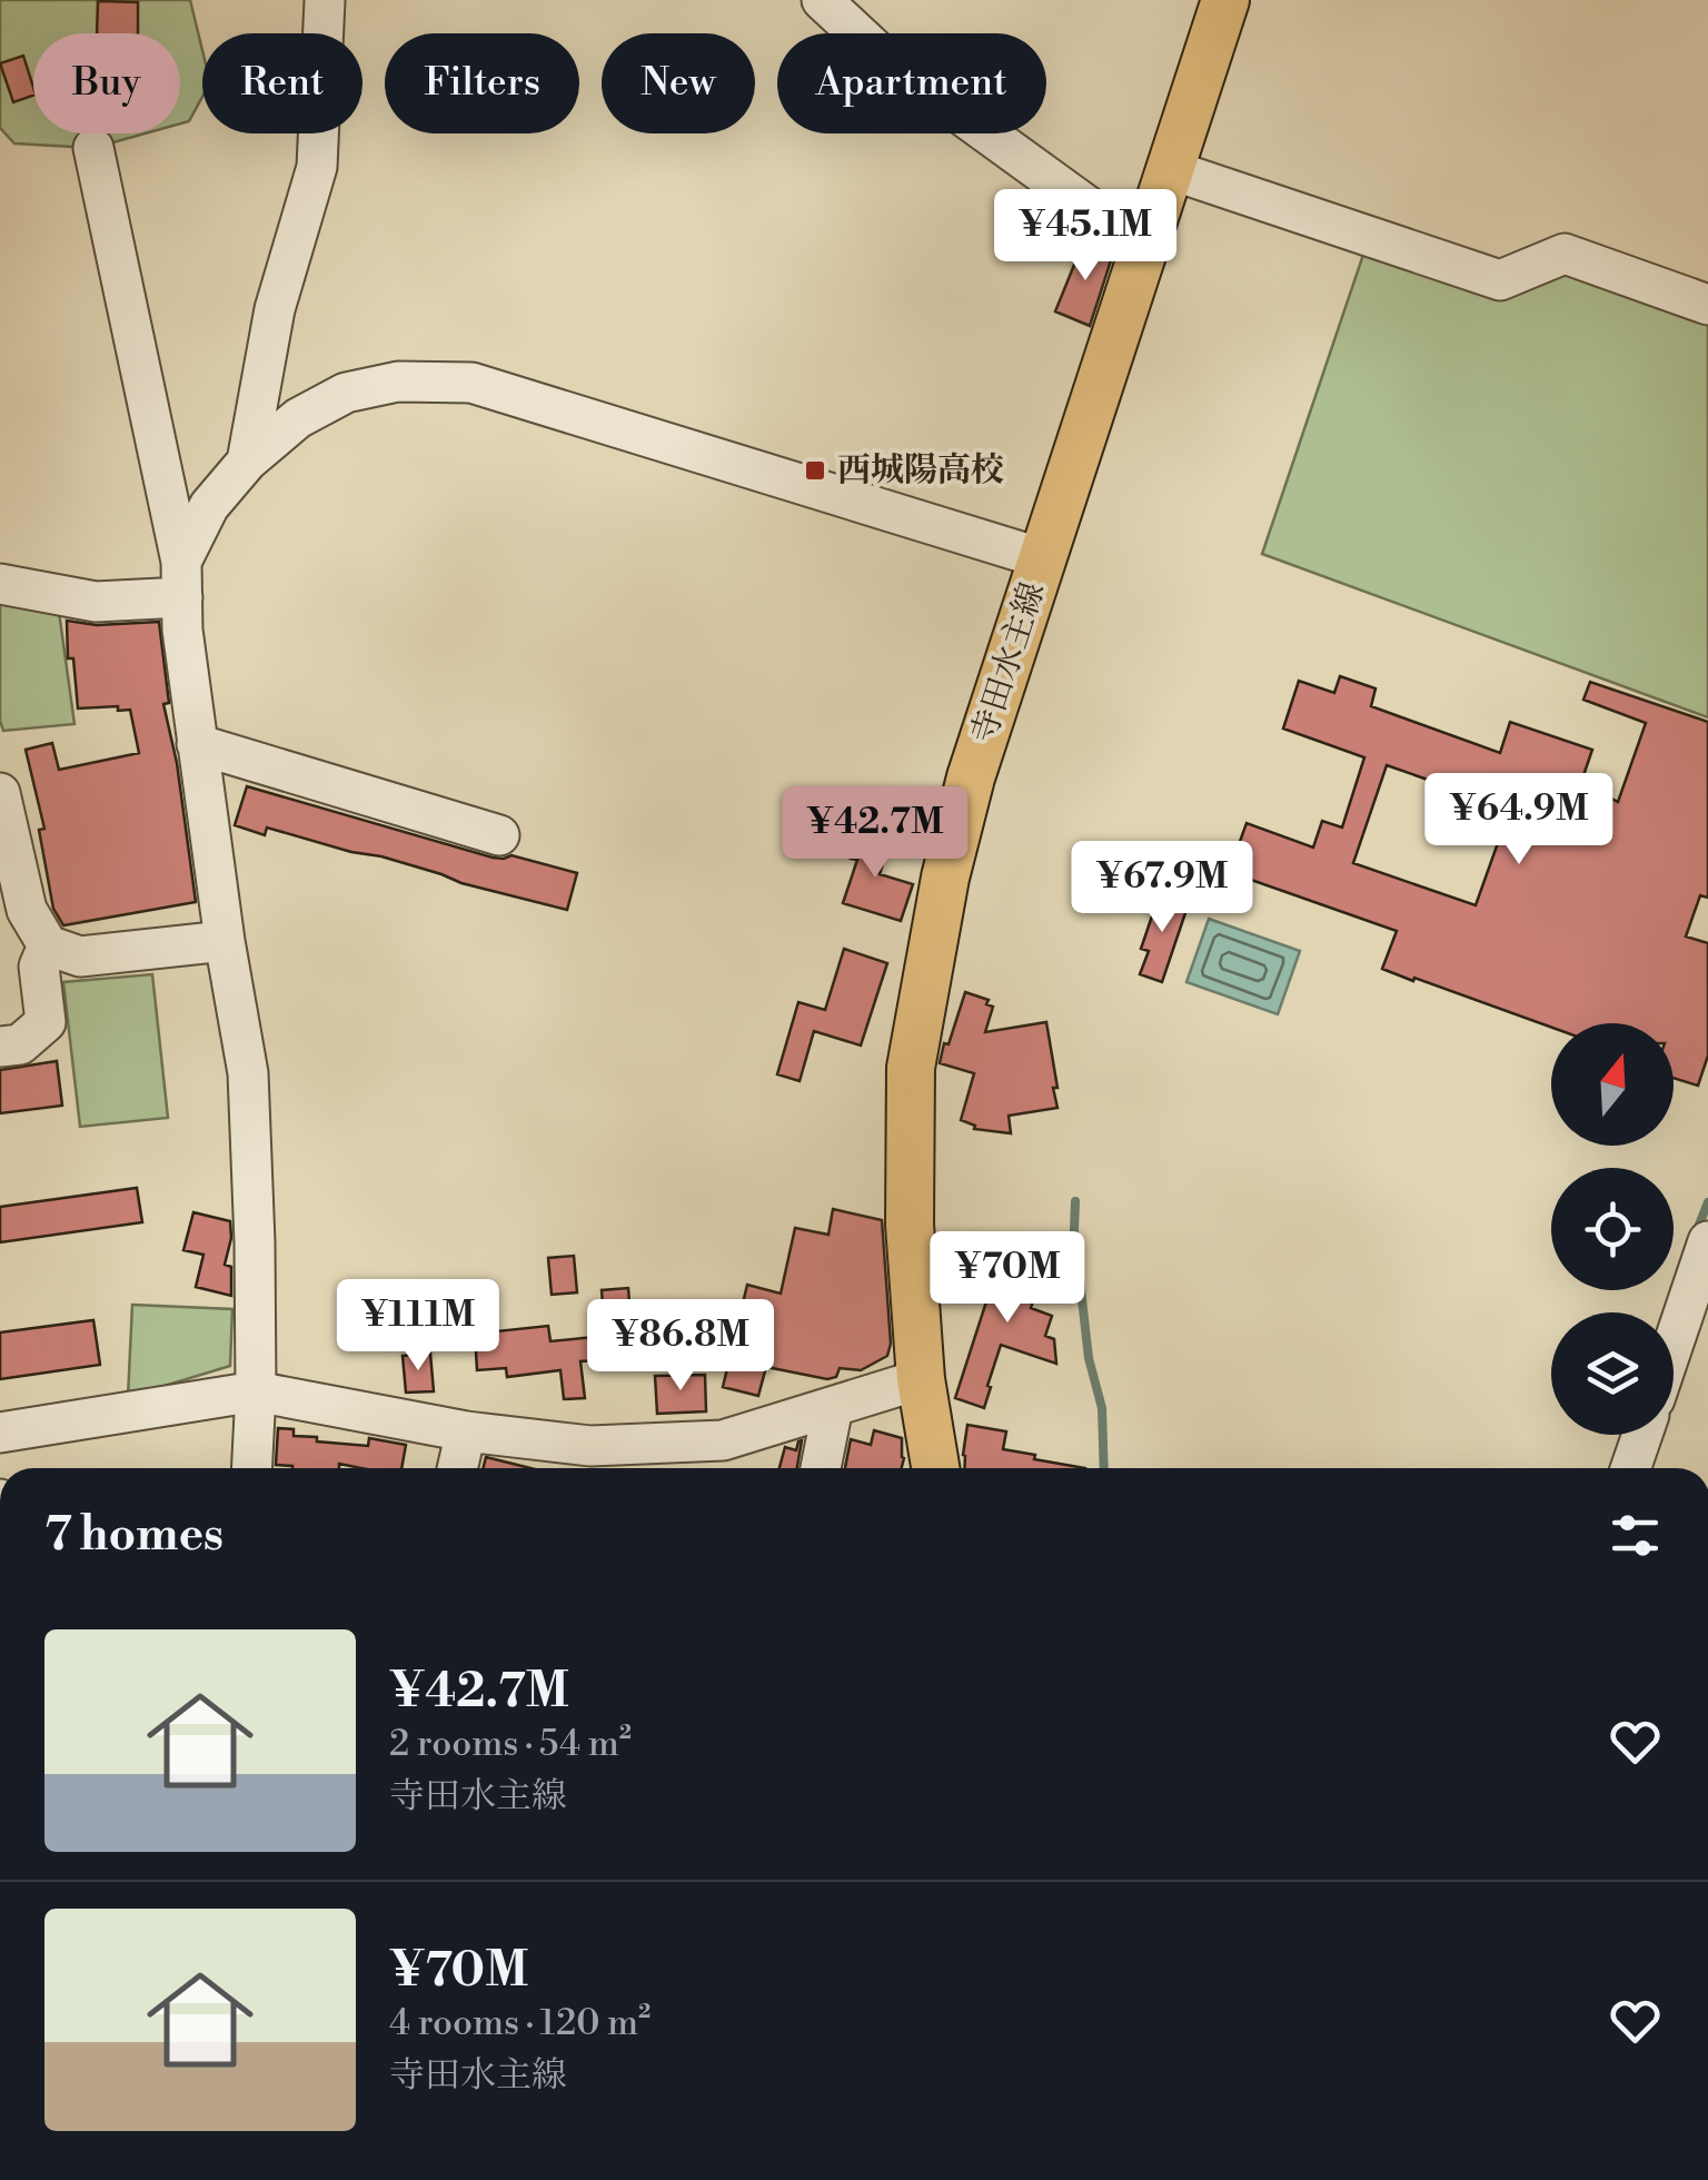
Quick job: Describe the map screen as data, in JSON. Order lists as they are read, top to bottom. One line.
{"streets":{"main road":["寺田水主線"]},"places":{"transit":["西城陽高校"]},"north":"top","page":{"chip":["Buy","Rent","Filters","New","Apartment"],"price":["¥45.1M","¥64.9M","¥42.7M","¥67.9M","¥70M","¥111M","¥86.8M"],"heading":"7 homes","list":[{"name":"¥42.7M","note":"2 rooms · 54 m² · 寺田水主線"},{"name":"¥70M","note":"4 rooms · 120 m² · 寺田水主線"}]}}
